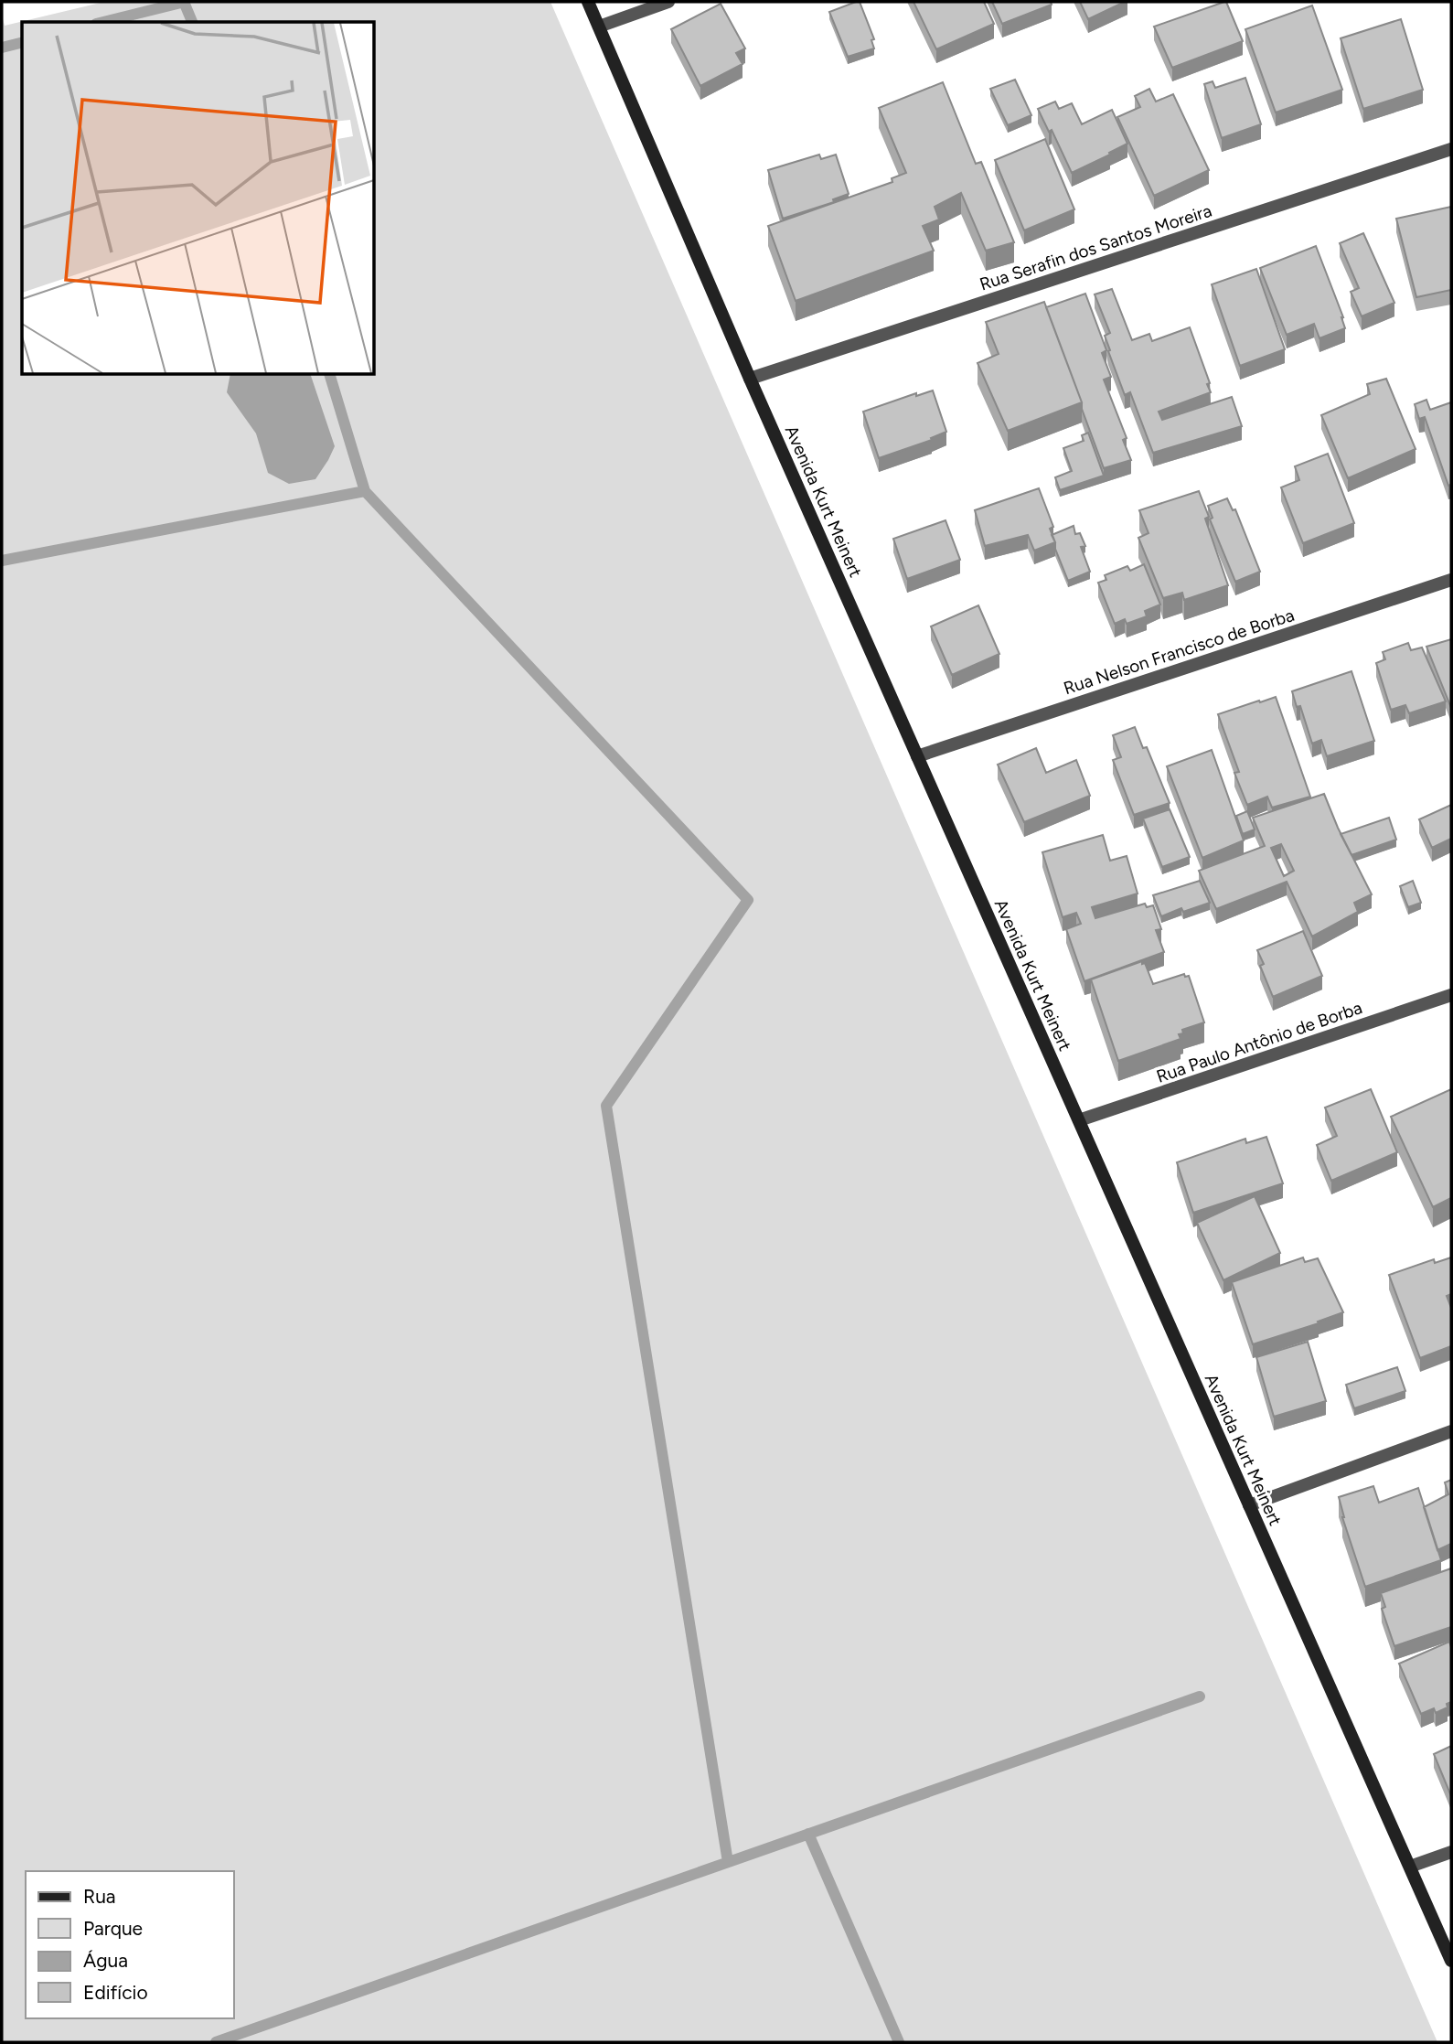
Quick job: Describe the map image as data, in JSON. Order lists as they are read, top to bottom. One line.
{"streets":{"main road":["Avenida Kurt Meinert"],"street":["Rua Serafin dos Santos Moreira","Rua Nelson Francisco de Borba","Rua Paulo Antônio de Borba"]},"crossings":[["Rua Serafin dos Santos Moreira","Avenida Kurt Meinert"],["Avenida Kurt Meinert","Rua Nelson Francisco de Borba"],["Avenida Kurt Meinert","Rua Paulo Antônio de Borba"]],"legend":["Rua","Parque","Água","Edifício"]}
